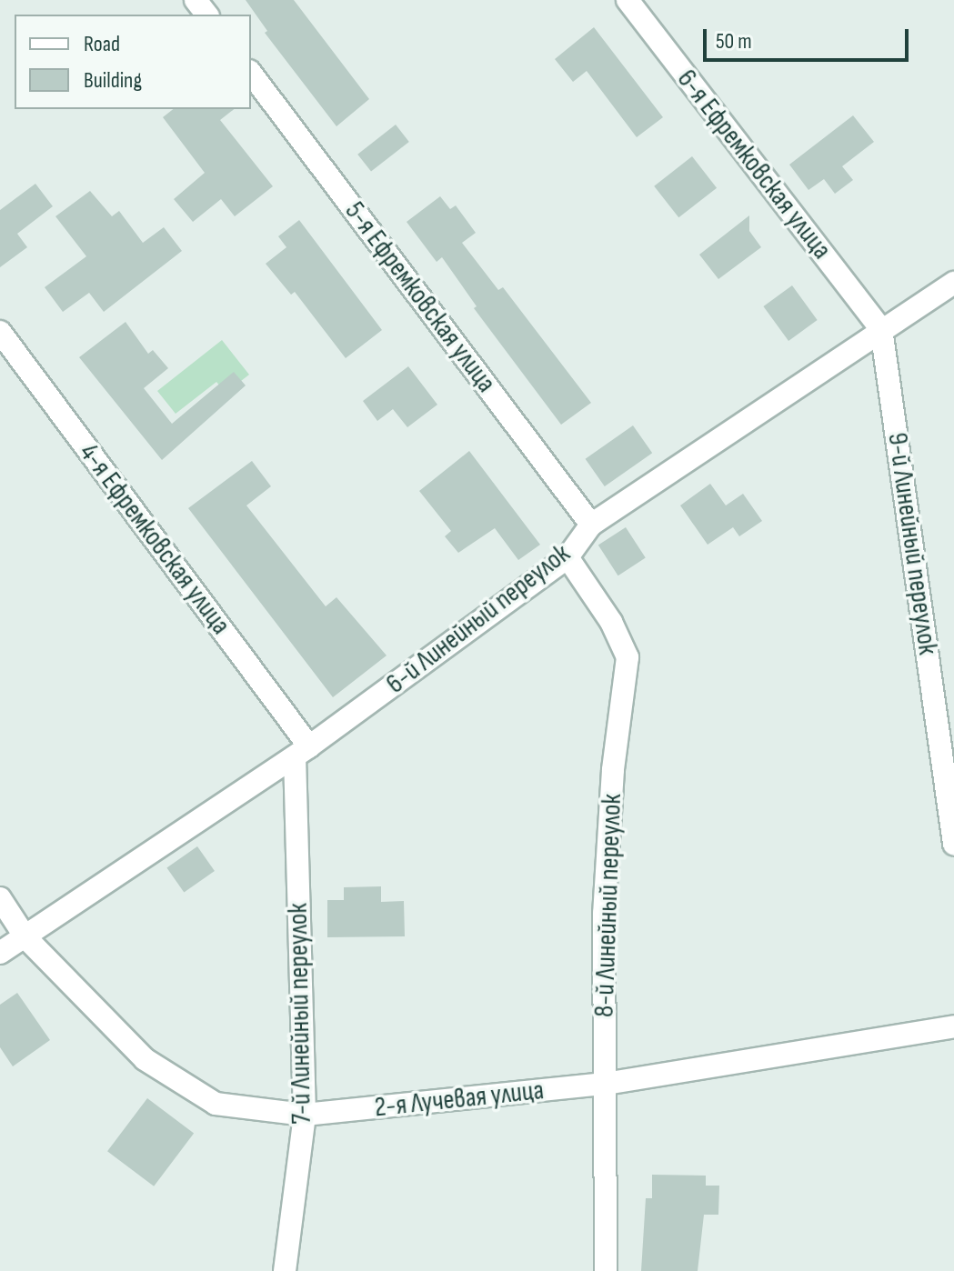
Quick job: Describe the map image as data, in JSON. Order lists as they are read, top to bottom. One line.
{"streets":{"street":["6-я Ефремковская улица","5-я Ефремковская улица","4-я Ефремковская улица","9-й Линейный переулок","6-й Линейный переулок","8-й Линейный переулок","7-й Линейный переулок","2-я Лучевая улица"]},"crossings":[["6-я Ефремковская улица","9-й Линейный переулок"],["6-я Ефремковская улица","6-й Линейный переулок"],["5-я Ефремковская улица","6-й Линейный переулок"],["4-я Ефремковская улица","6-й Линейный переулок"],["4-я Ефремковская улица","7-й Линейный переулок"],["9-й Линейный переулок","6-й Линейный переулок"],["6-й Линейный переулок","8-й Линейный переулок"],["6-й Линейный переулок","7-й Линейный переулок"],["6-й Линейный переулок","2-я Лучевая улица"],["8-й Линейный переулок","2-я Лучевая улица"],["7-й Линейный переулок","2-я Лучевая улица"]],"legend":["Road","Building"],"scale_bar":"50 m"}
